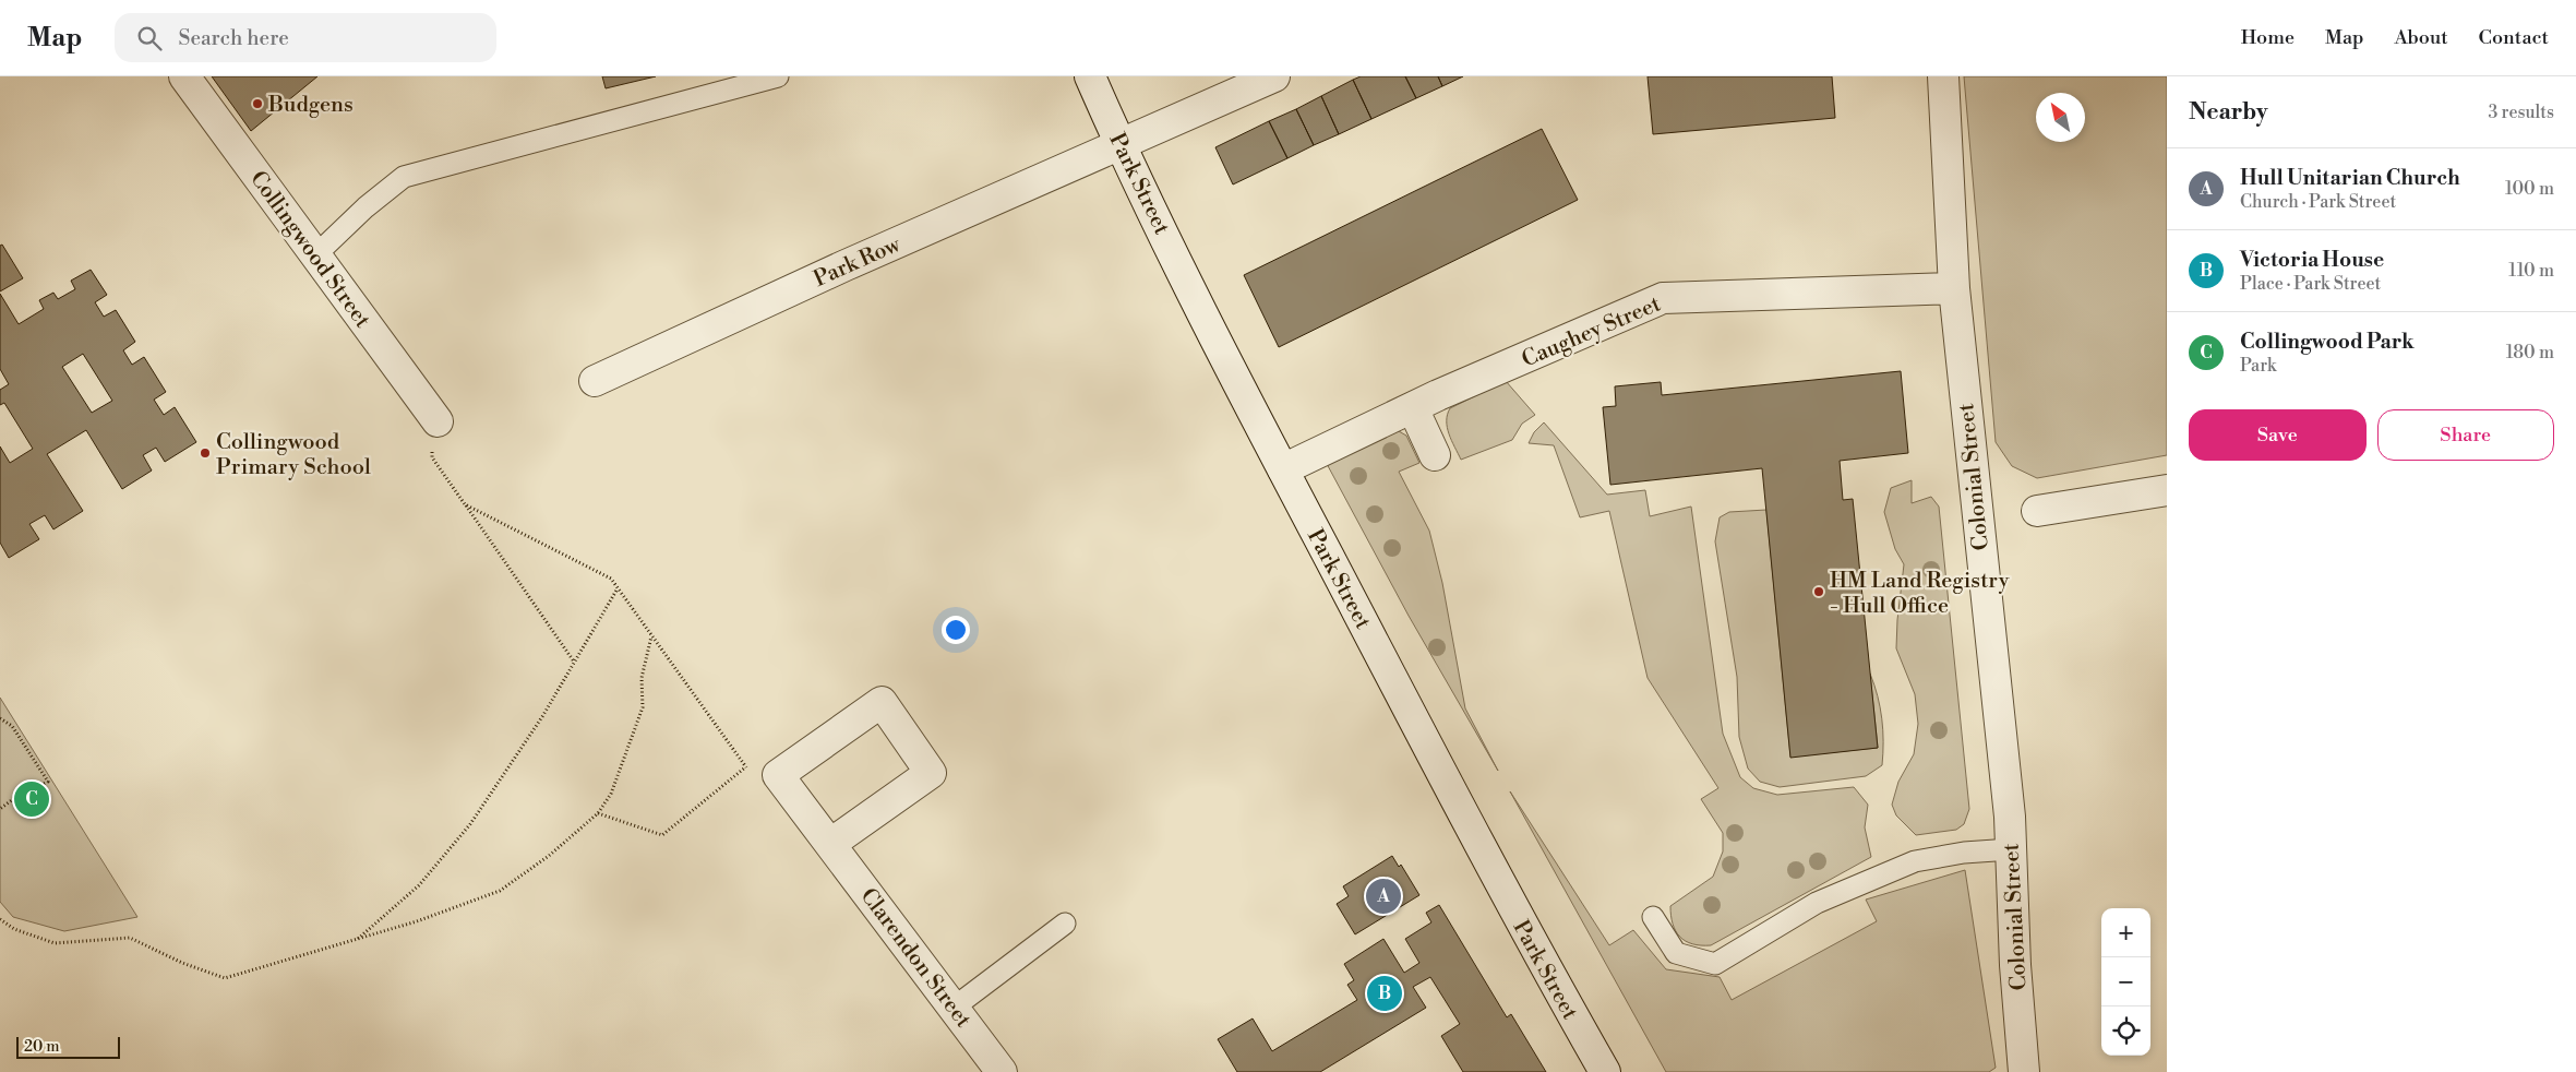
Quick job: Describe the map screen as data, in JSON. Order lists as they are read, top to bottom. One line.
{"streets":{"street":["Park Street","Collingwood Street","Park Row","Caughey Street","Colonial Street","Clarendon Street"]},"crossings":[["Park Street","Park Row"],["Park Street","Caughey Street"],["Caughey Street","Colonial Street"]],"places":["Budgens","Collingwood Primary School","HM Land Registry - Hull Office"],"scale_bar":"20 m","north":"top left","page":{"header":"Map","search":"Search here","nav":["Home","Map","About","Contact"],"heading":["Nearby","3 results"],"list":[{"mark":"A","name":"Hull Unitarian Church","note":"Church · Park Street","value":"100 m"},{"mark":"B","name":"Victoria House","note":"Place · Park Street","value":"110 m"},{"mark":"C","name":"Collingwood Park","note":"Park","value":"180 m"}],"buttons":["Save","Share"],"pins":["C","A","B"],"map_buttons":["+","−"],"scale":"20 m"}}
